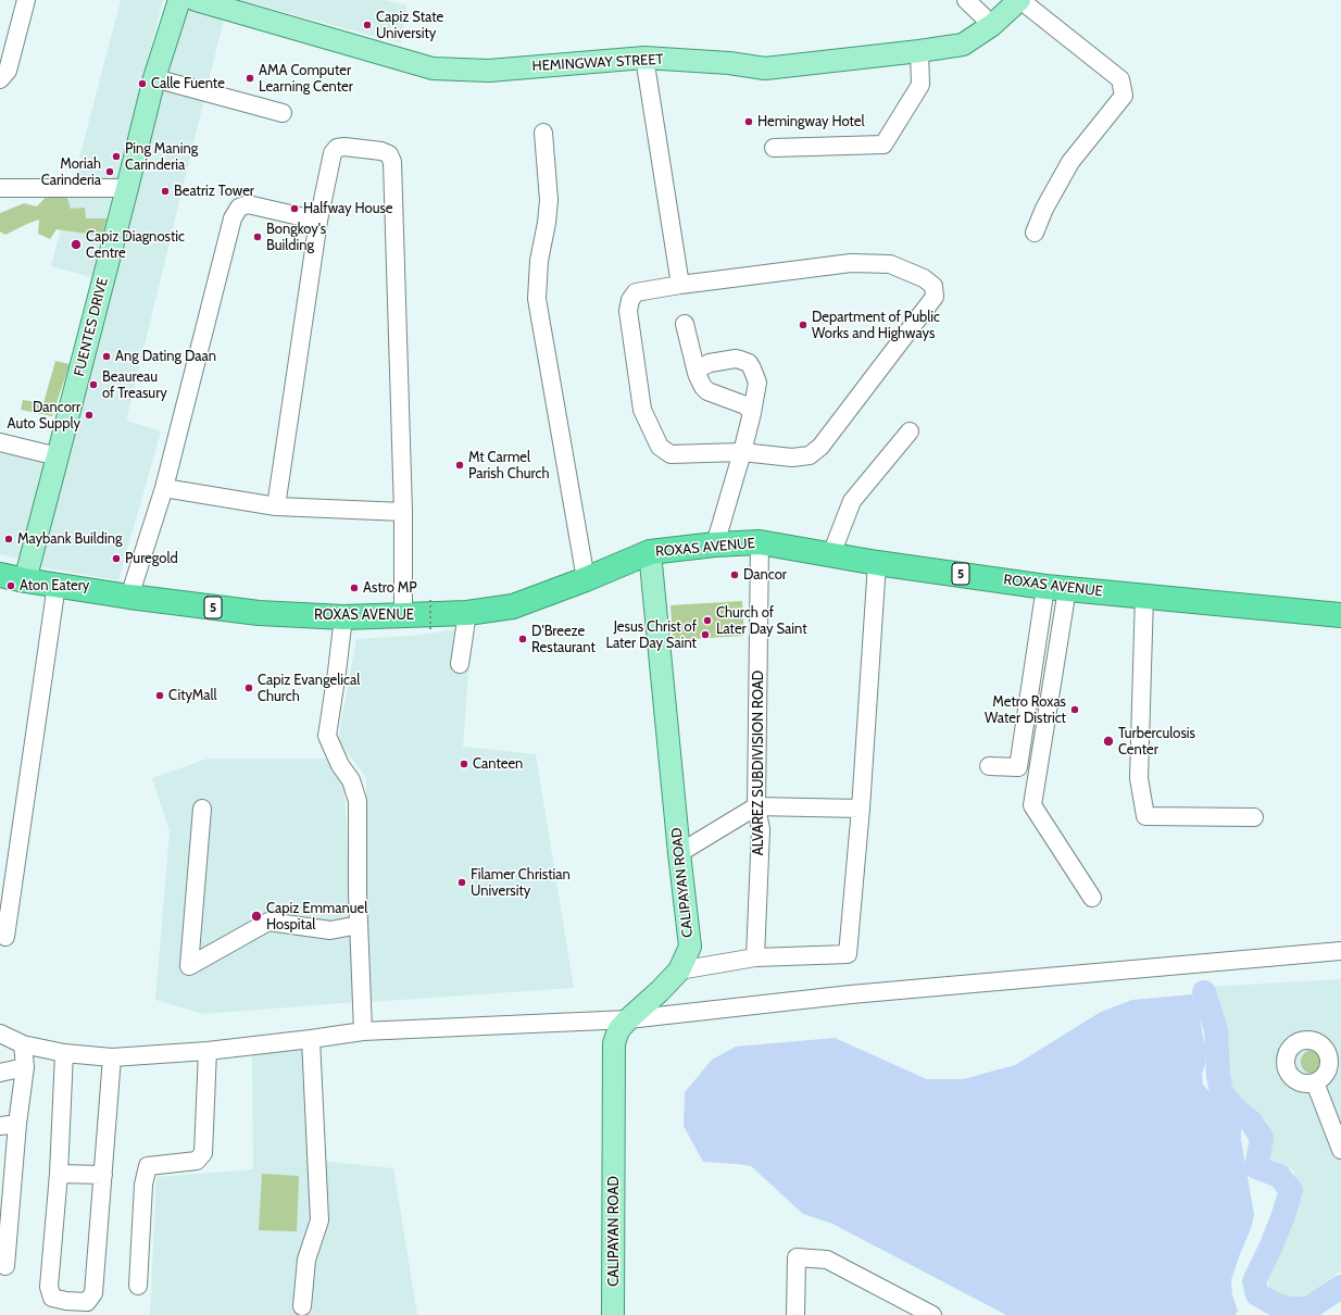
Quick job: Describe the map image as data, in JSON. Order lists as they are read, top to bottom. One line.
{"streets":{"highway":["ROXAS AVENUE","5"],"main road":["HEMINGWAY STREET","FUENTES DRIVE","CALIPAYAN ROAD"],"street":["ALVAREZ SUBDIVISION ROAD"]},"crossings":[["FUENTES DRIVE","ROXAS AVENUE"],["ROXAS AVENUE","ALVAREZ SUBDIVISION ROAD"],["ROXAS AVENUE","CALIPAYAN ROAD"]],"places":["Capiz State University","AMA Computer Learning Center","Calle Fuente","Hemingway Hotel","Ping Maning Carinderia","Moriah Carinderia","Beatriz Tower","Halfway House","Bongkoy's Building","Capiz Diagnostic Centre","Department of Public Works and Highways","Ang Dating Daan","Beaureau of Treasury","Dancorr Auto Supply","Mt Carmel Parish Church","Maybank Building","Puregold","Dancor","Aton Eatery","Astro MP","Church of Later Day Saint","Jesus Christ of Later Day Saint","D'Breeze Restaurant","Capiz Evangelical Church","CityMall","Metro Roxas Water District","Turberculosis Center","Canteen","Filamer Christian University","Capiz Emmanuel Hospital"]}
